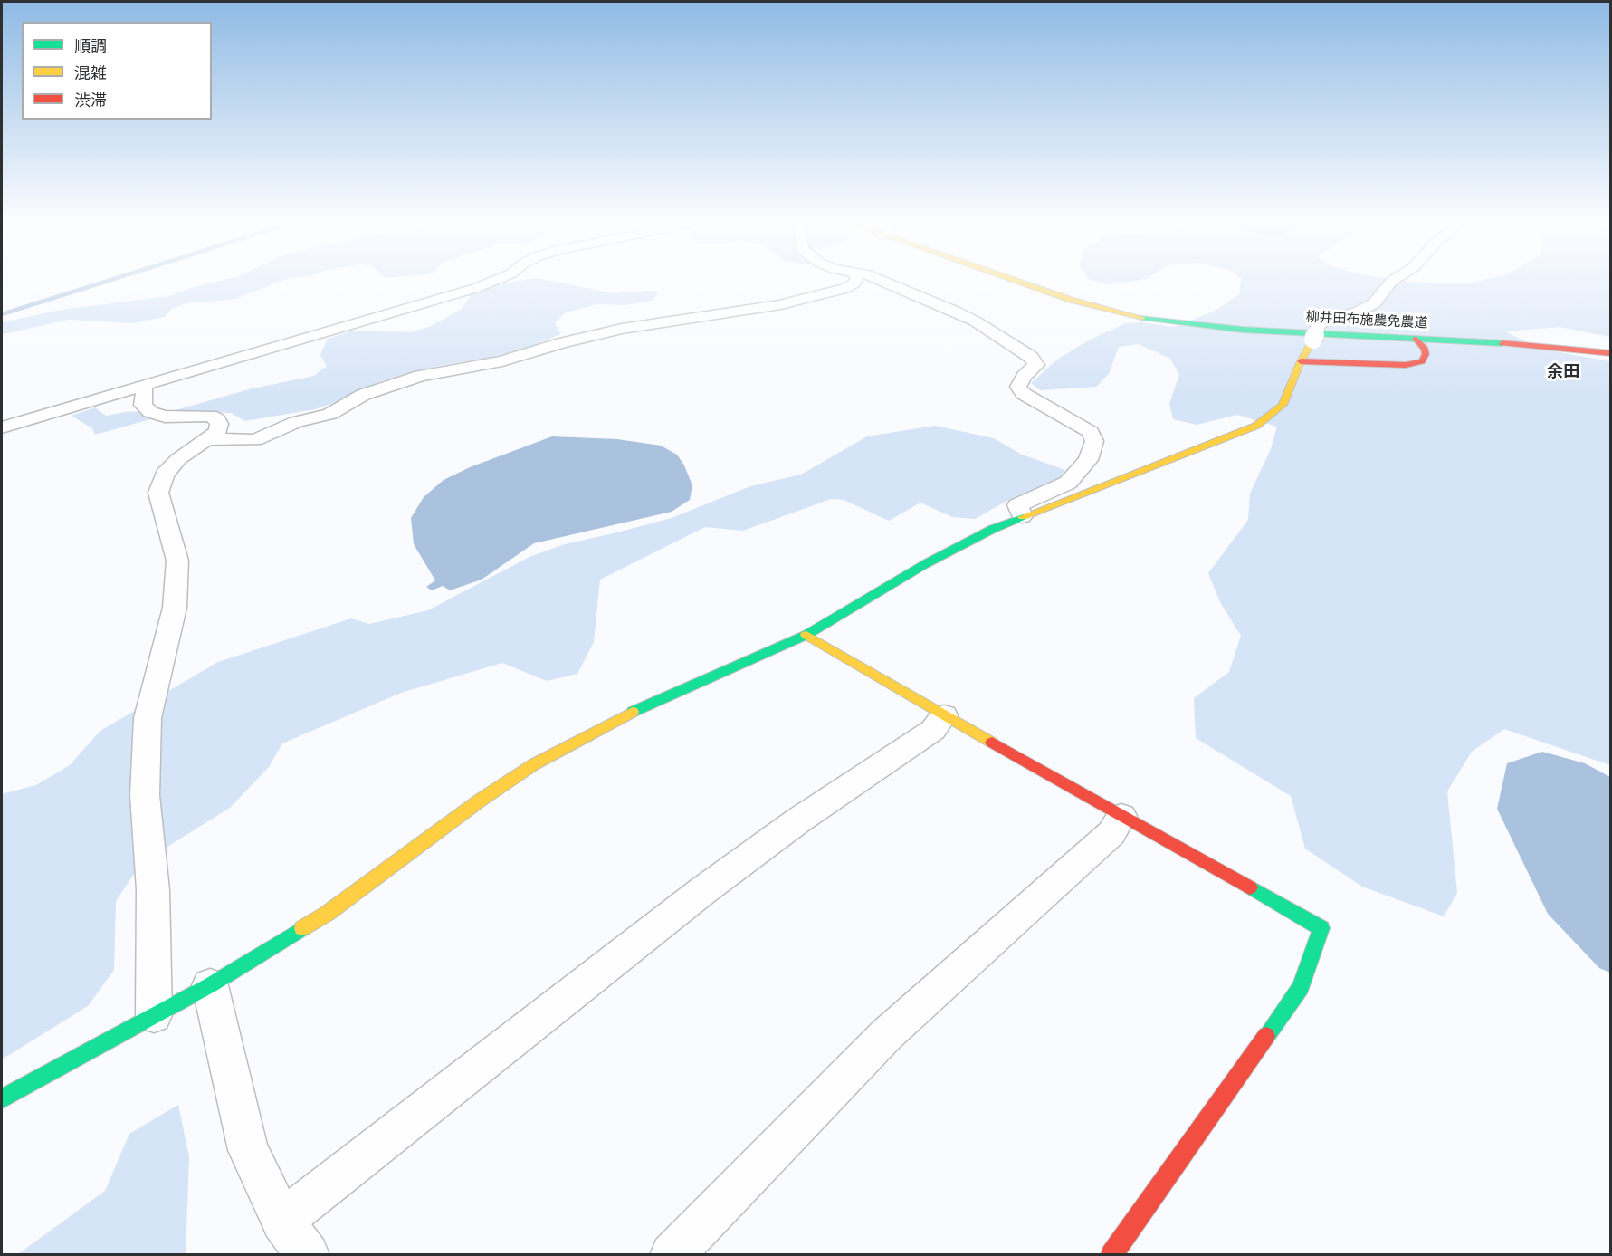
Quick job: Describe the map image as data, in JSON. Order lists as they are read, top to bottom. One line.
{"streets":{"street":["柳井田布施農免農道"]},"districts":["余田"],"legend":["順調","混雑","渋滞"]}
